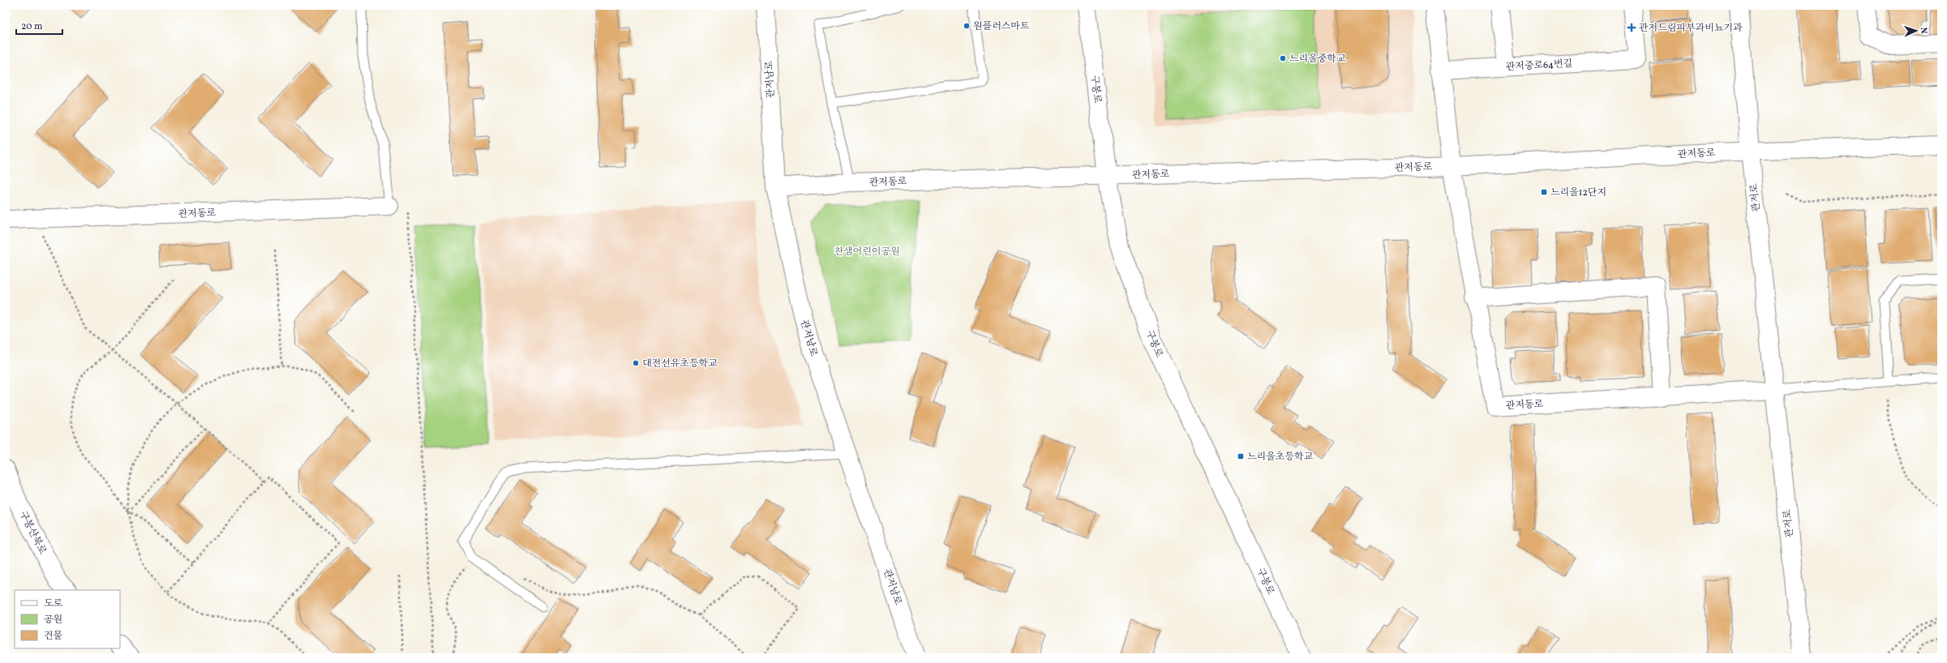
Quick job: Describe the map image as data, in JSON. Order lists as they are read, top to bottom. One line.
{"streets":{"street":["관저중로64번길","관저남로","구봉로","관저동로","관저로","구봉산북로"]},"crossings":[["관저남로","관저동로"],["구봉로","관저동로"],["관저동로","관저로"]],"parks":["찬샘어린이공원"],"places":{"other":["원플러스마트","느리울중학교","대전선유초등학교"],"health":["관저드림피부과비뇨기과"],"transit":["느리울12단지","느리울초등학교"]},"legend":["도로","공원","건물"],"scale_bar":"20 m","north":"right"}
